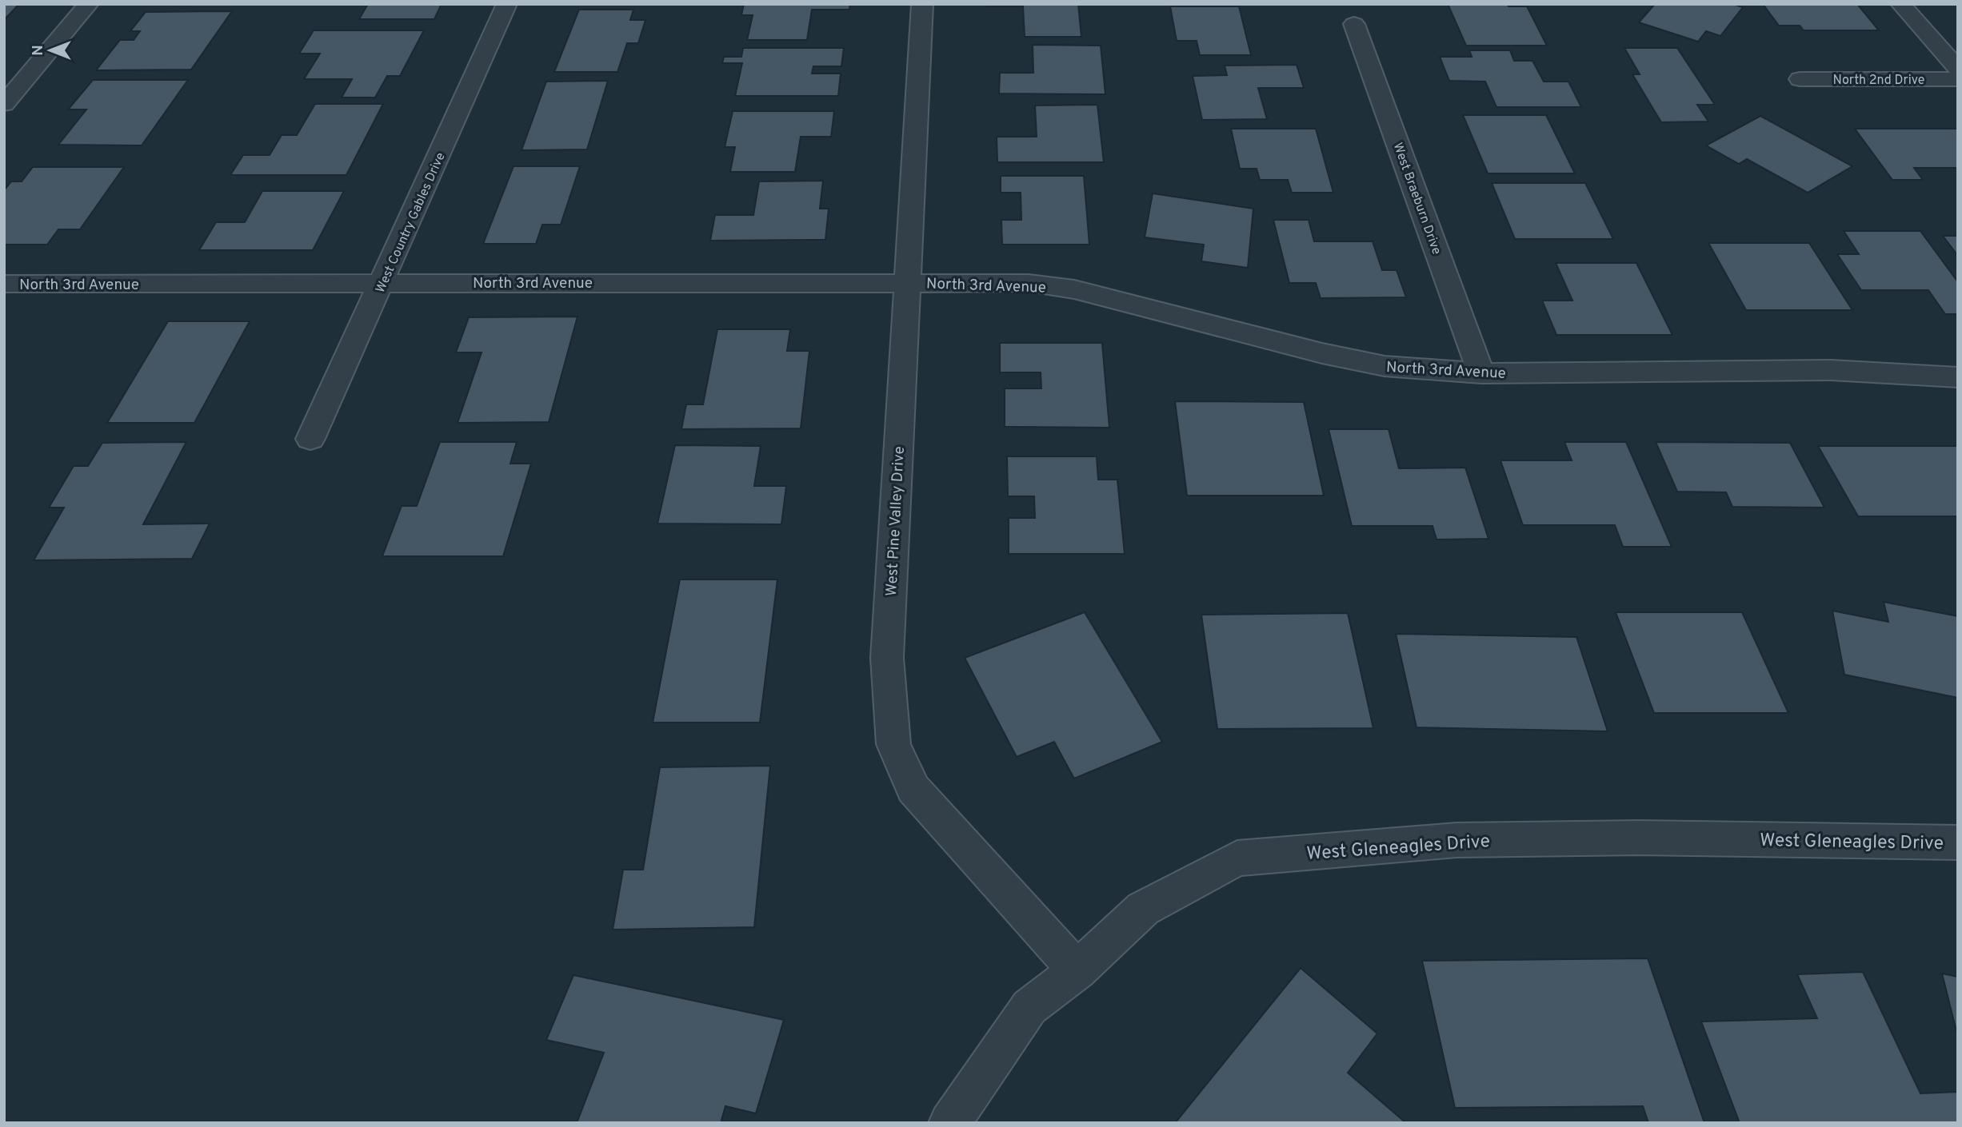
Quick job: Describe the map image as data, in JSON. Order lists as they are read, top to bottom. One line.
{"streets":{"street":["North 2nd Drive","West Braeburn Drive","West Country Gables Drive","North 3rd Avenue","West Pine Valley Drive","West Gleneagles Drive"]},"crossings":[["West Braeburn Drive","North 3rd Avenue"],["West Country Gables Drive","North 3rd Avenue"],["North 3rd Avenue","West Pine Valley Drive"],["West Pine Valley Drive","West Gleneagles Drive"]],"north":"left"}
